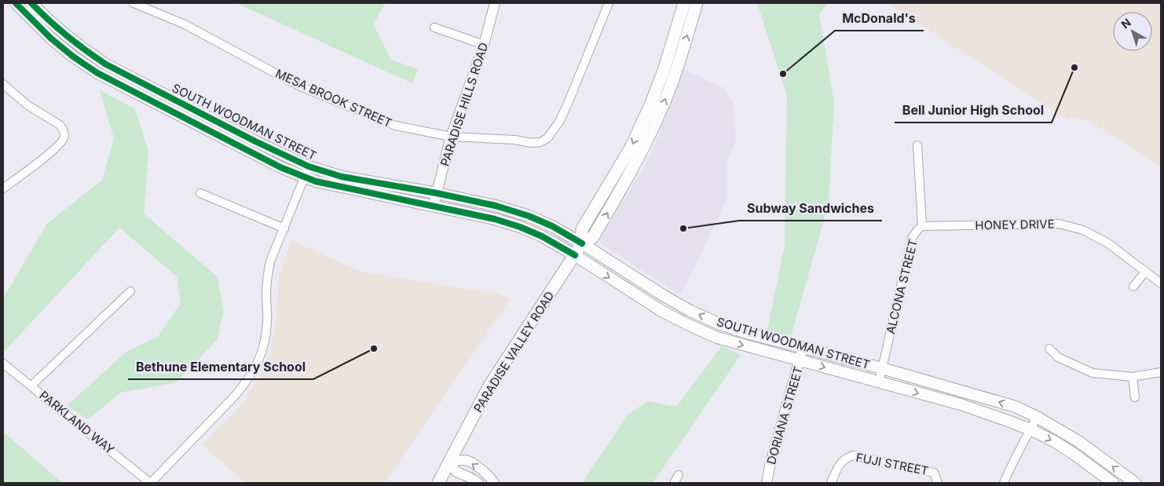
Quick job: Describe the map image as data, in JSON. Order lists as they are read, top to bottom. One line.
{"streets":{"main road":["SOUTH WOODMAN STREET","PARADISE VALLEY ROAD"],"street":["MESA BROOK STREET","PARADISE HILLS ROAD","HONEY DRIVE","ALCONA STREET","DORIANA STREET","PARKLAND WAY","FUJI STREET"]},"crossings":[["MESA BROOK STREET","PARADISE HILLS ROAD"],["PARADISE HILLS ROAD","SOUTH WOODMAN STREET"],["SOUTH WOODMAN STREET","ALCONA STREET"],["SOUTH WOODMAN STREET","PARADISE VALLEY ROAD"],["SOUTH WOODMAN STREET","DORIANA STREET"],["HONEY DRIVE","ALCONA STREET"]],"places":["Bell Junior High School","McDonald's","Subway Sandwiches","Bethune Elementary School"],"north":"top left"}
